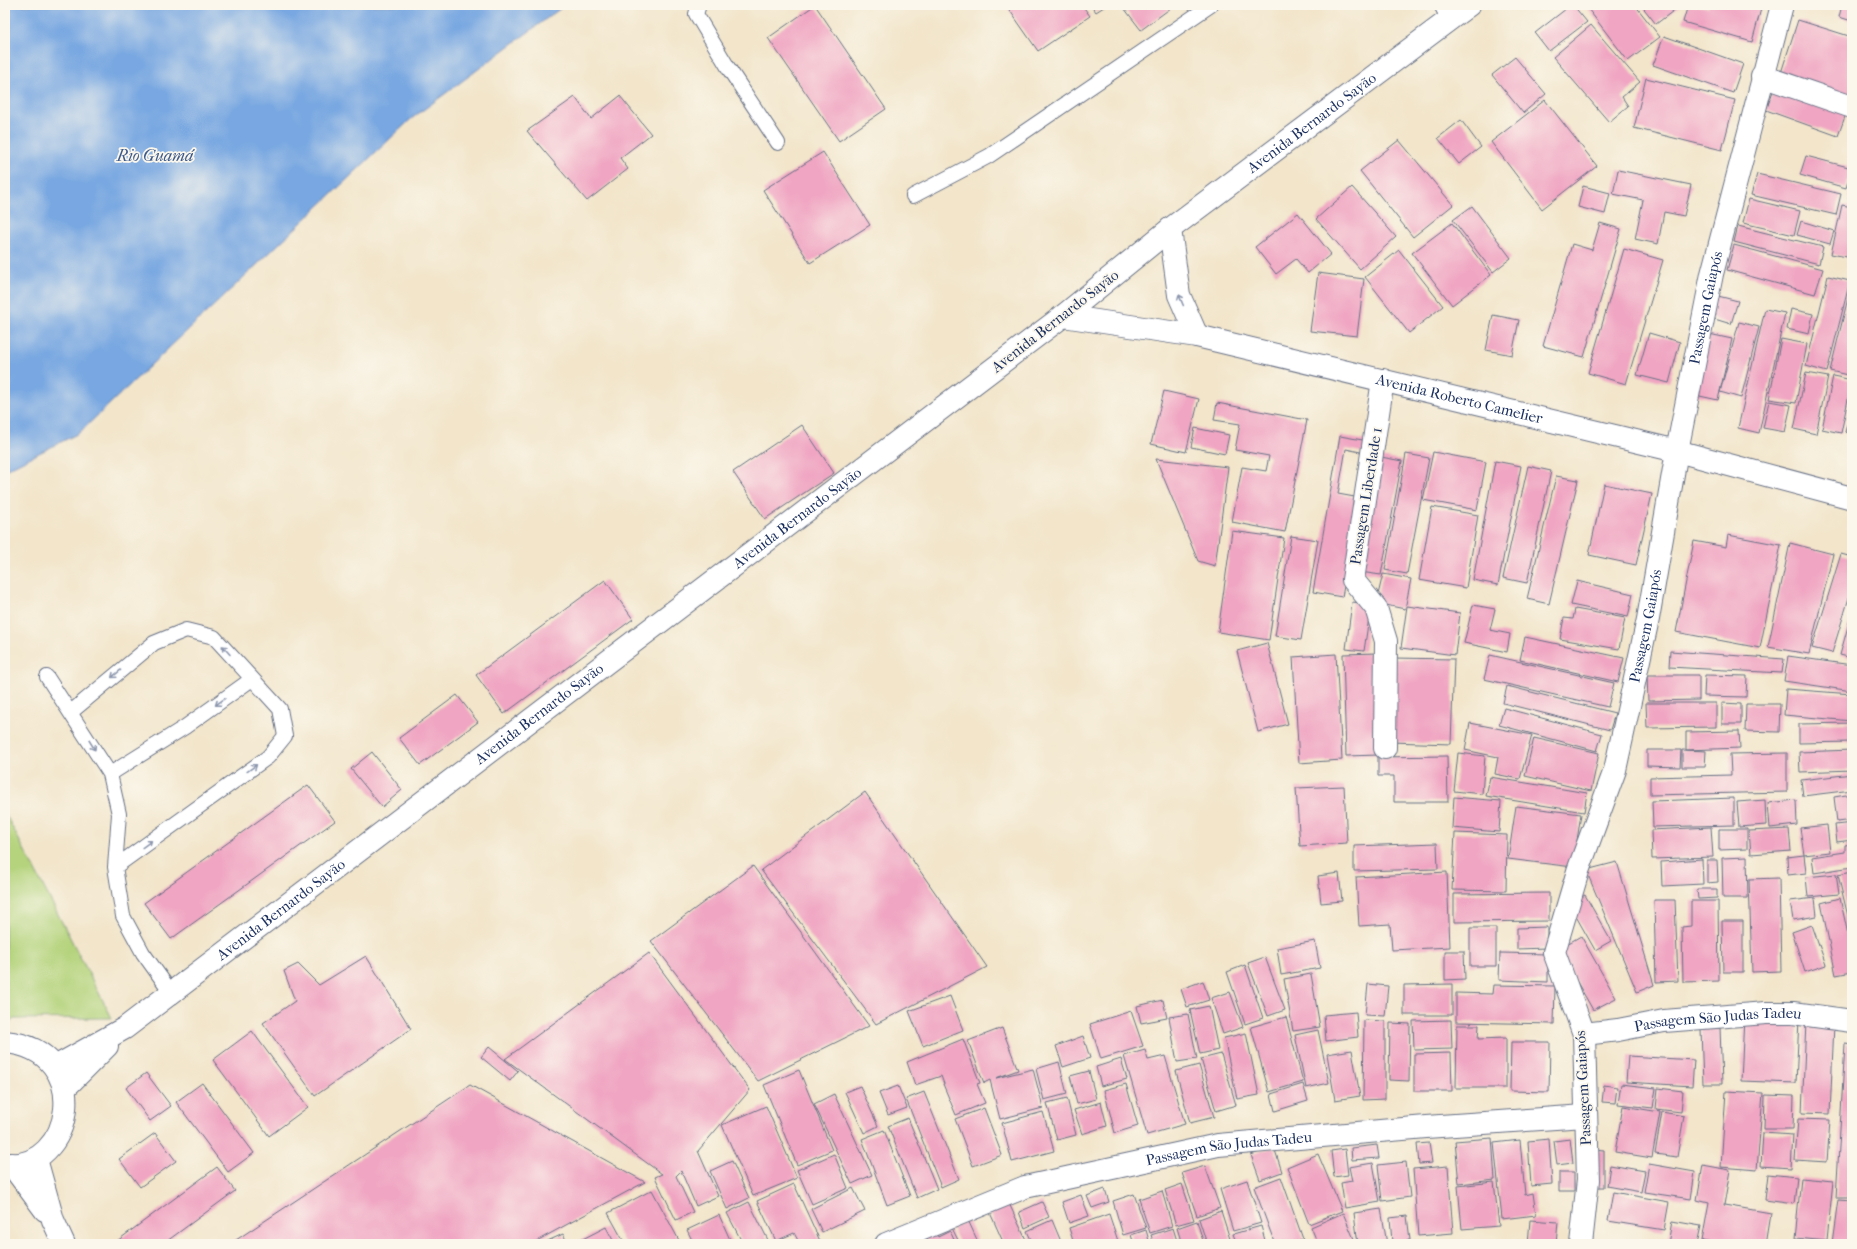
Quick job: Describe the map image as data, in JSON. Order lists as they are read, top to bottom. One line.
{"streets":{"street":["Avenida Bernardo Sayão","Passagem Gaiapós","Avenida Roberto Camelier","Passagem Liberdade 1","Passagem São Judas Tadeu"]},"crossings":[["Avenida Bernardo Sayão","Avenida Roberto Camelier"],["Passagem Gaiapós","Avenida Roberto Camelier"],["Passagem Gaiapós","Passagem São Judas Tadeu"],["Avenida Roberto Camelier","Passagem Liberdade 1"]],"water":["Rio Guamá"]}
